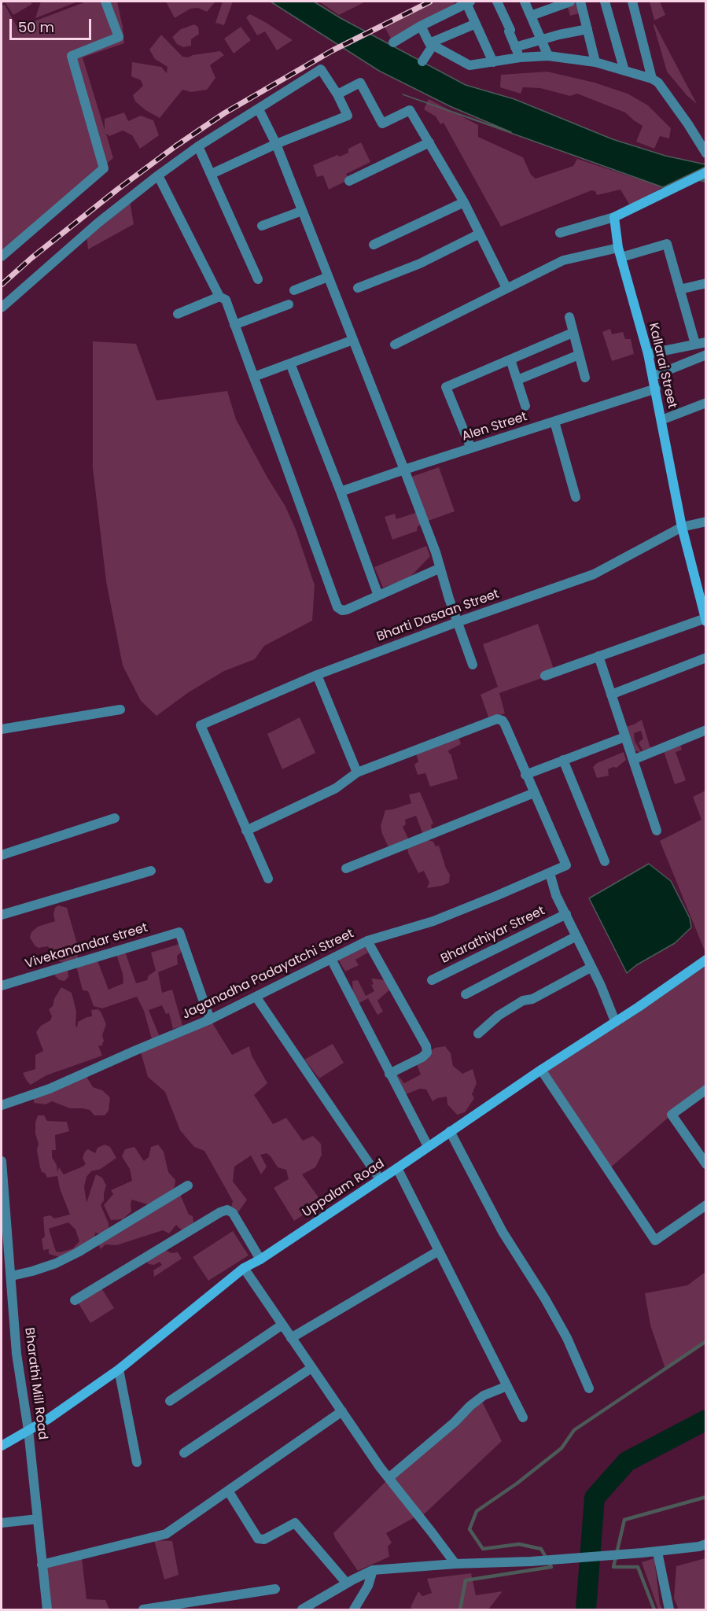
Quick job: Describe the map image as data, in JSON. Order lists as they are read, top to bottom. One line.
{"streets":{"main road":["Kallarai Street","Uppalam Road"],"street":["Alen Street","Bharti Dasaan Street","Bharathiyar Street","Vivekanandar street","Jaganadha Padayatchi Street","Bharathi Mill Road"]},"crossings":[["Kallarai Street","Alen Street"],["Kallarai Street","Bharti Dasaan Street"],["Vivekanandar street","Jaganadha Padayatchi Street"],["Uppalam Road","Bharathi Mill Road"]],"scale_bar":"50 m"}
